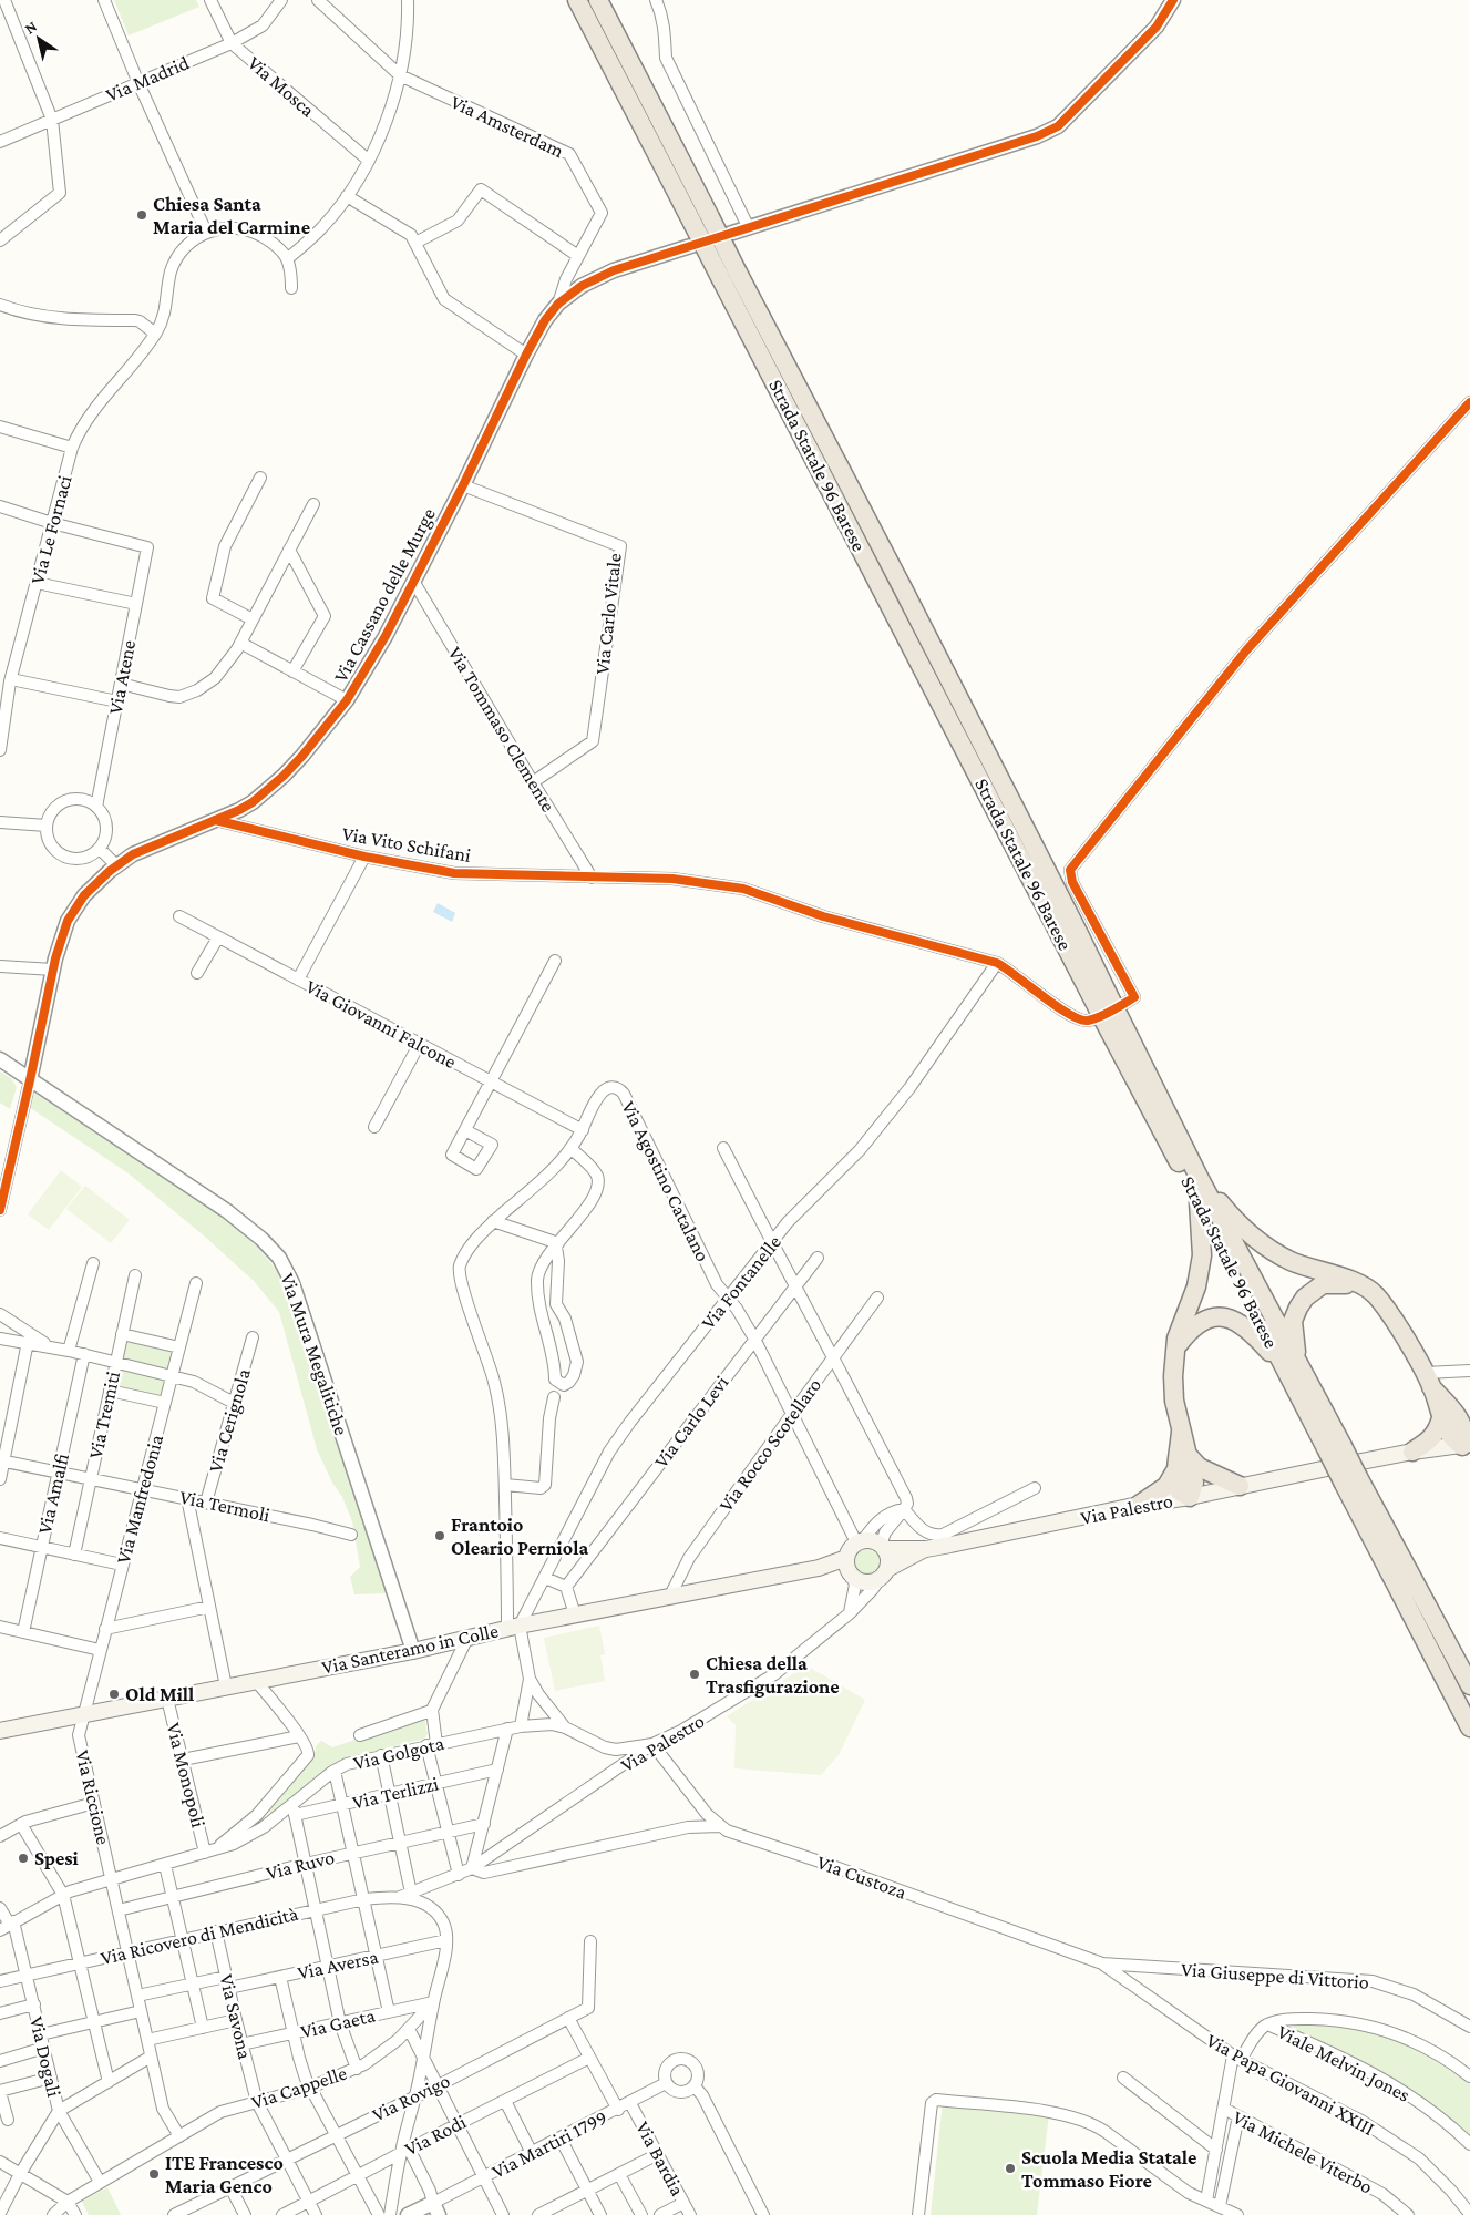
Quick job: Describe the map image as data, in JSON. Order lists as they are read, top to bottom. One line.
{"streets":{"highway":["Strada Statale 96 Barese"],"main road":["Via Palestro","Via Santeramo in Colle"],"street":["Via Madrid","Via Mosca","Via Amsterdam","Via Le Fornaci","Via Cassano delle Murge","Via Carlo Vitale","Via Atene","Via Tommaso Clemente","Via Vito Schifani","Via Giovanni Falcone","Via Agostino Catalano","Via Fontanelle","Via Mura Megalitiche","Via Tremiti","Via Cerignola","Via Carlo Levi","Via Rocco Scotellaro","Via Amalfi","Via Manfredonia","Via Termoli","Via Golgota","Via Monopoli","Via Terlizzi","Via Riccione","Via Ruvo","Via Custoza","Via Ricovero di Mendicità","Via Aversa","Via Giuseppe di Vittorio","Via Savona","Via Gaeta","Via Dogali","Viale Melvin Jones","Via Papa Giovanni XXIII","Via Cappelle","Via Rovigo","Via Rodi","Via Martiri 1799","Via Michele Viterbo","Via Bardia"]},"crossings":[["Via Madrid","Via Mosca"],["Via Le Fornaci","Via Atene"],["Via Cassano delle Murge","Via Carlo Vitale"],["Via Cassano delle Murge","Via Tommaso Clemente"],["Via Cassano delle Murge","Via Vito Schifani"],["Via Cassano delle Murge","Via Mura Megalitiche"],["Via Carlo Vitale","Via Tommaso Clemente"],["Via Tommaso Clemente","Via Vito Schifani"],["Via Vito Schifani","Via Fontanelle"],["Via Giovanni Falcone","Via Agostino Catalano"],["Via Agostino Catalano","Via Fontanelle"],["Via Fontanelle","Via Santeramo in Colle"],["Via Mura Megalitiche","Via Santeramo in Colle"],["Via Tremiti","Via Termoli"],["Via Cerignola","Via Termoli"],["Via Rocco Scotellaro","Via Santeramo in Colle"],["Via Amalfi","Via Termoli"],["Via Manfredonia","Via Termoli"],["Via Manfredonia","Via Santeramo in Colle"],["Via Manfredonia","Via Riccione"],["Via Palestro","Via Custoza"],["Via Palestro","Via Ricovero di Mendicità"],["Via Santeramo in Colle","Via Monopoli"],["Via Santeramo in Colle","Via Riccione"],["Via Golgota","Via Monopoli"],["Via Golgota","Via Terlizzi"],["Via Golgota","Via Riccione"],["Via Golgota","Via Dogali"],["Via Riccione","Via Ruvo"],["Via Riccione","Via Ricovero di Mendicità"],["Via Riccione","Via Aversa"],["Via Riccione","Via Cappelle"],["Via Custoza","Via Ricovero di Mendicità"],["Via Custoza","Via Giuseppe di Vittorio"],["Via Custoza","Via Papa Giovanni XXIII"],["Via Ricovero di Mendicità","Via Savona"],["Via Ricovero di Mendicità","Via Dogali"],["Via Ricovero di Mendicità","Via Cappelle"],["Via Aversa","Via Savona"],["Via Aversa","Via Cappelle"],["Via Giuseppe di Vittorio","Via Papa Giovanni XXIII"],["Via Savona","Via Gaeta"],["Via Savona","Via Cappelle"],["Via Savona","Via Rovigo"],["Via Savona","Via Rodi"],["Via Gaeta","Via Cappelle"],["Via Dogali","Via Cappelle"],["Via Martiri 1799","Via Bardia"]],"places":["Chiesa Santa Maria del Carmine","Frantoio Oleario Perniola","Chiesa della Trasfigurazione","Old Mill","Spesi","Scuola Media Statale Tommaso Fiore","ITE Francesco Maria Genco"],"north":"top left"}
